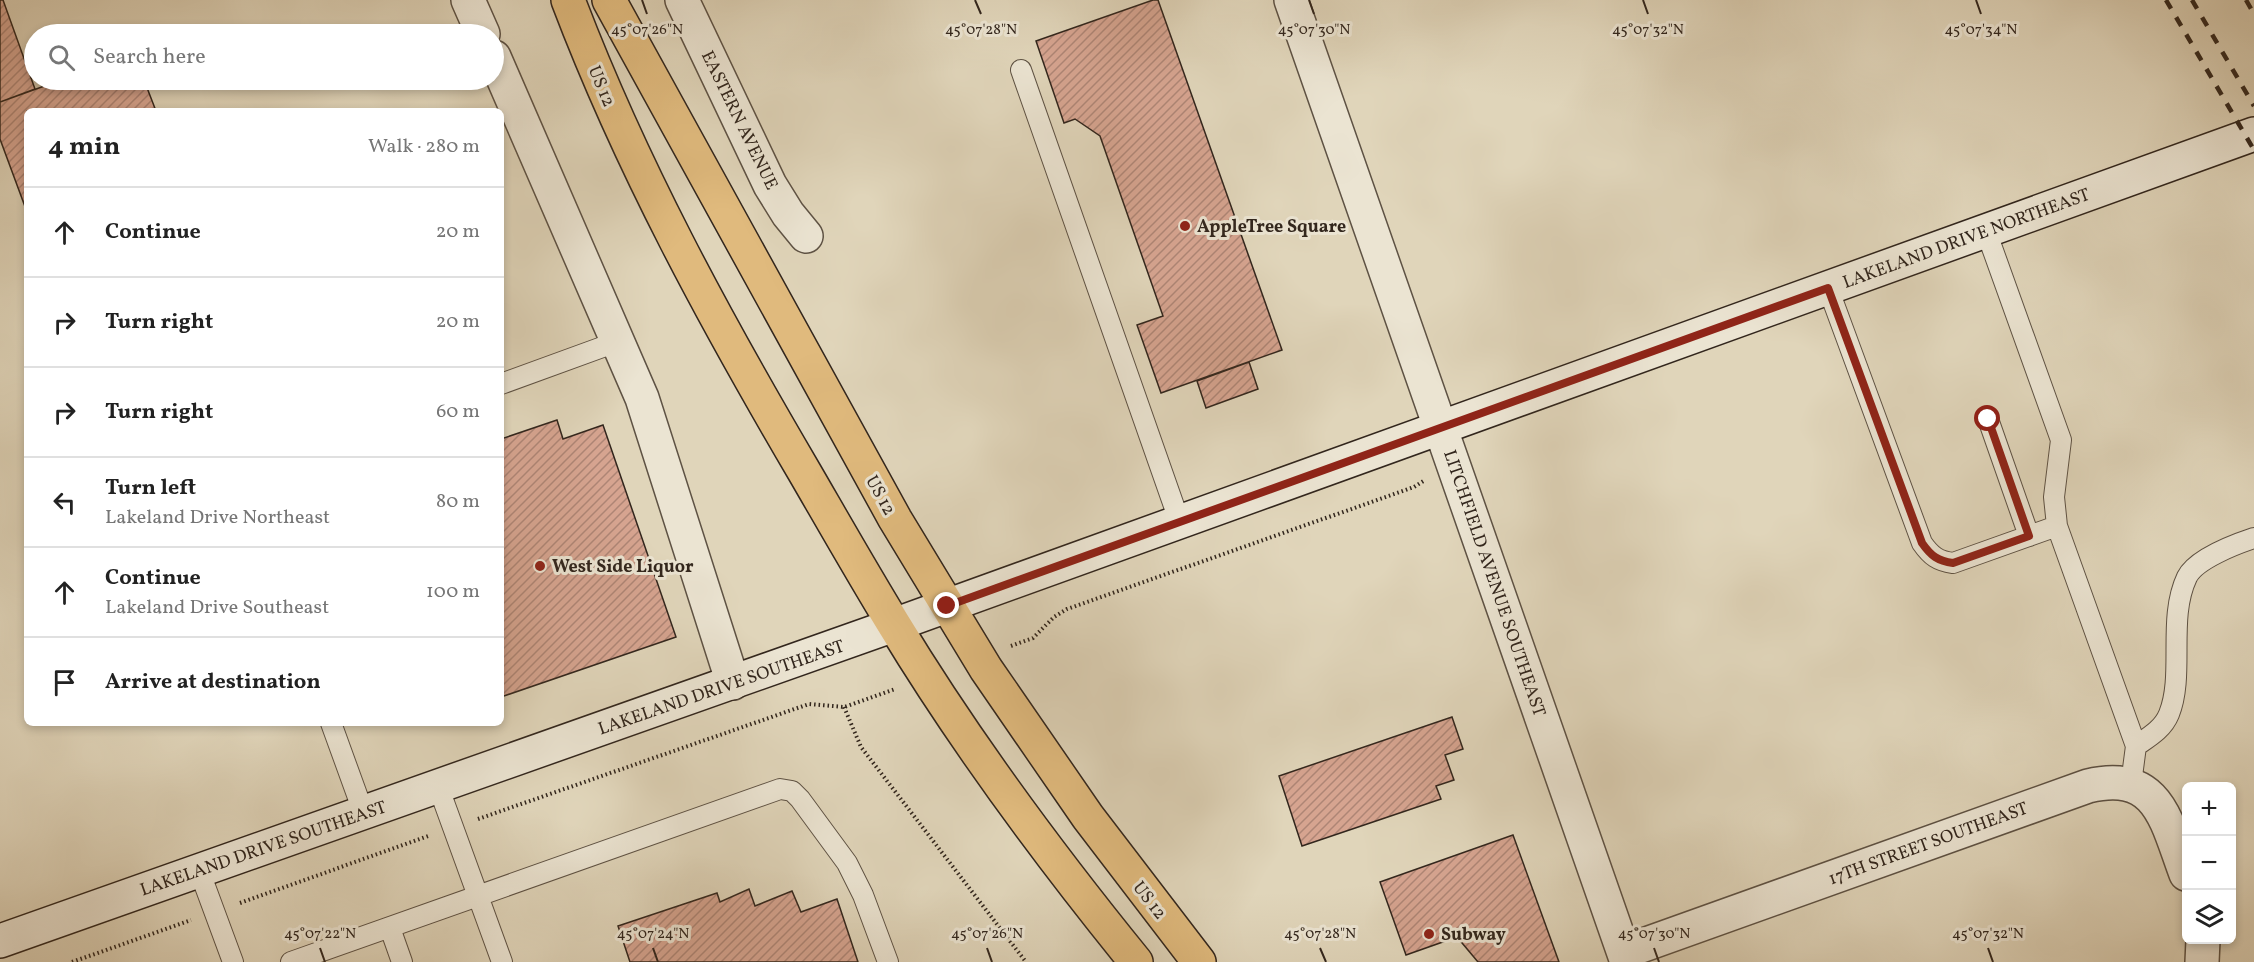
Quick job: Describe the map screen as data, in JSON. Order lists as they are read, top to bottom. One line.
{"streets":{"highway":["US 12"],"street":["EASTERN AVENUE","LAKELAND DRIVE NORTHEAST","LITCHFIELD AVENUE SOUTHEAST","LAKELAND DRIVE SOUTHEAST","17TH STREET SOUTHEAST"]},"crossings":[["US 12","LAKELAND DRIVE SOUTHEAST"],["LAKELAND DRIVE NORTHEAST","LITCHFIELD AVENUE SOUTHEAST"],["LAKELAND DRIVE NORTHEAST","LAKELAND DRIVE SOUTHEAST"],["LITCHFIELD AVENUE SOUTHEAST","LAKELAND DRIVE SOUTHEAST"],["LITCHFIELD AVENUE SOUTHEAST","17TH STREET SOUTHEAST"]],"places":["AppleTree Square","West Side Liquor","Subway"],"page":{"search":"Search here","heading":["4 min","Walk · 280 m"],"list":[["Continue","20 m"],["Turn right","20 m"],["Turn right","60 m"],["Turn left","Lakeland Drive Northeast","80 m"],["Continue","Lakeland Drive Southeast","100 m"],"Arrive at destination"],"map_buttons":["+","−"]},"coordinates":["45°07'26\"N","45°07'28\"N","45°07'30\"N","45°07'32\"N","45°07'34\"N","45°07'22\"N","45°07'24\"N"]}
